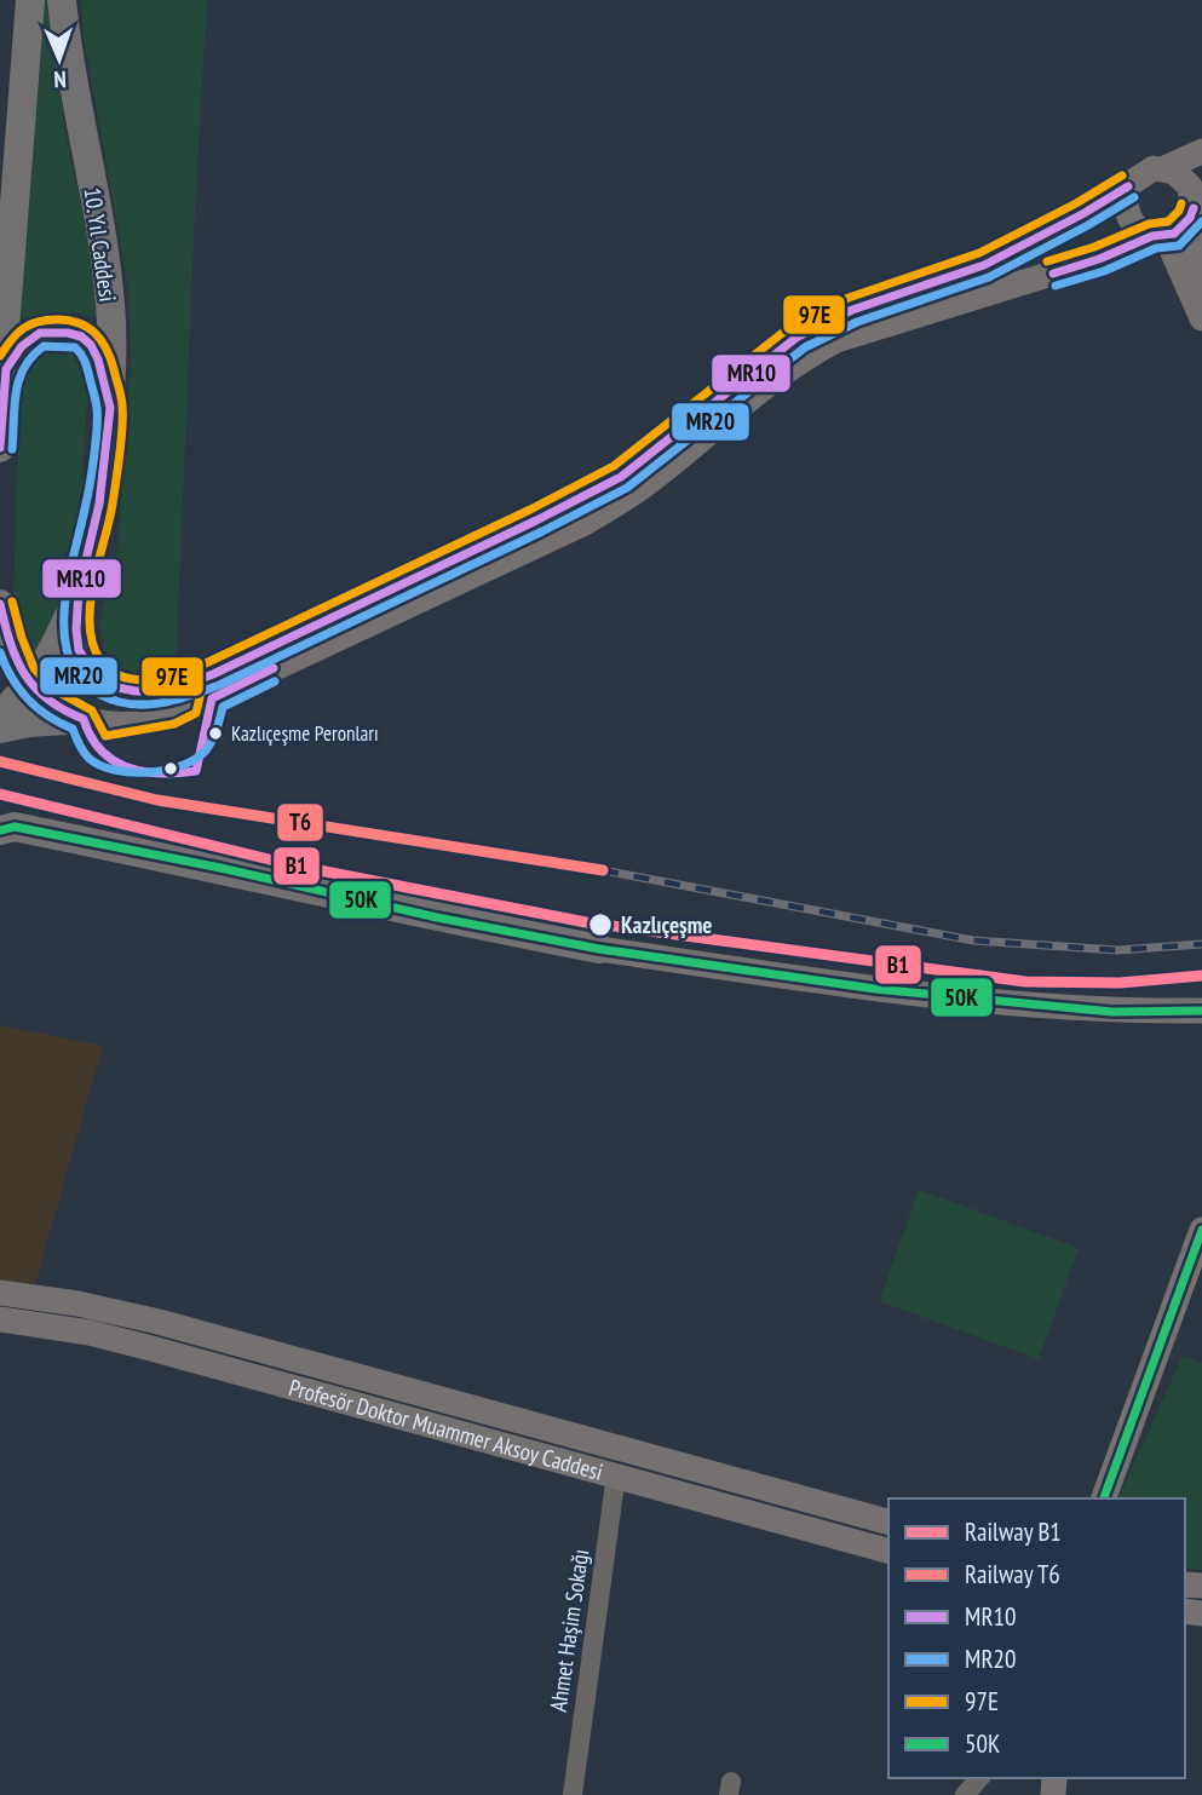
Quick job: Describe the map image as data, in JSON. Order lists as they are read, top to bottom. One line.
{"streets":{"main road":["10. Yıl Caddesi","Profesör Doktor Muammer Aksoy Caddesi"],"street":["Ahmet Haşim Sokağı"]},"crossings":[["Profesör Doktor Muammer Aksoy Caddesi","Ahmet Haşim Sokağı"]],"places":["Kazlıçeşme Peronları","Kazlıçeşme"],"lines":["transit line 97E","transit line MR10","transit line MR20","rail line T6","rail line B1","transit line 50K"],"legend":["Railway B1","Railway T6","MR10","MR20","97E","50K"],"north":"bottom"}
